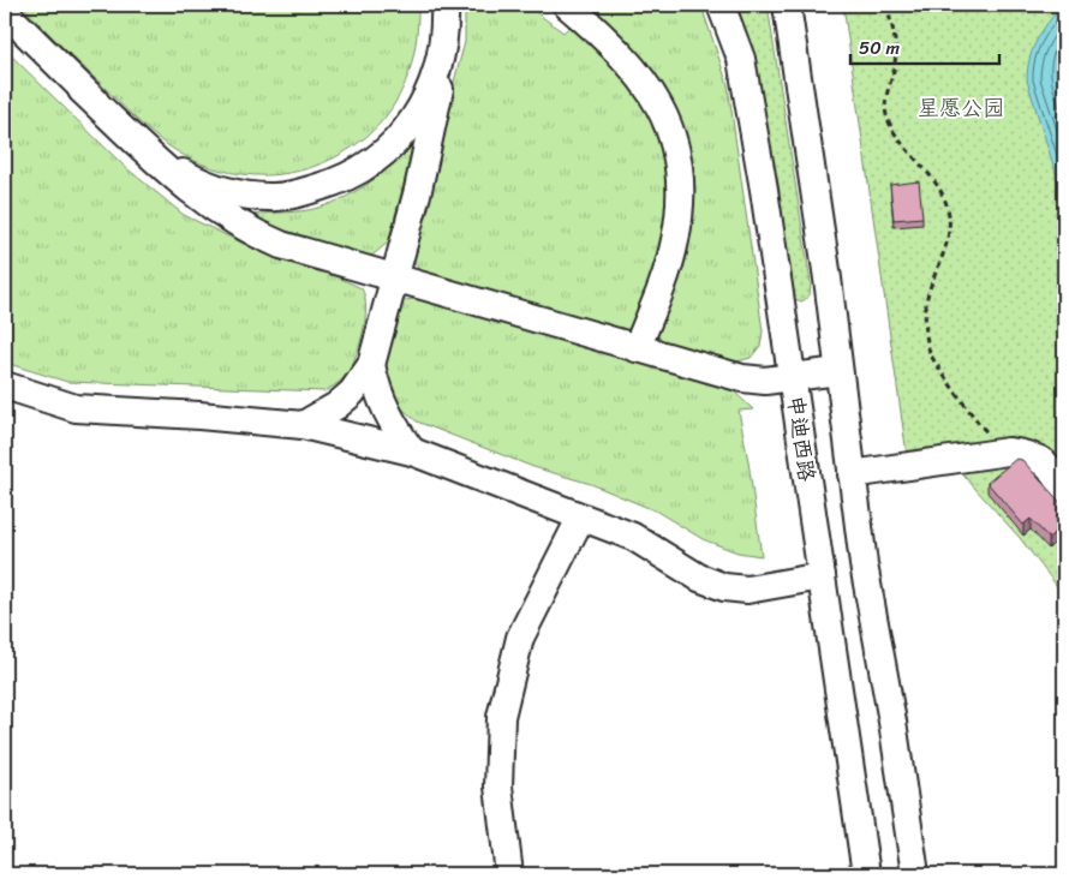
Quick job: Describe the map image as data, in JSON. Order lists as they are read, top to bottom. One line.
{"streets":{"street":["申迪西路"]},"parks":["星愿公园"],"scale_bar":"50 m"}
